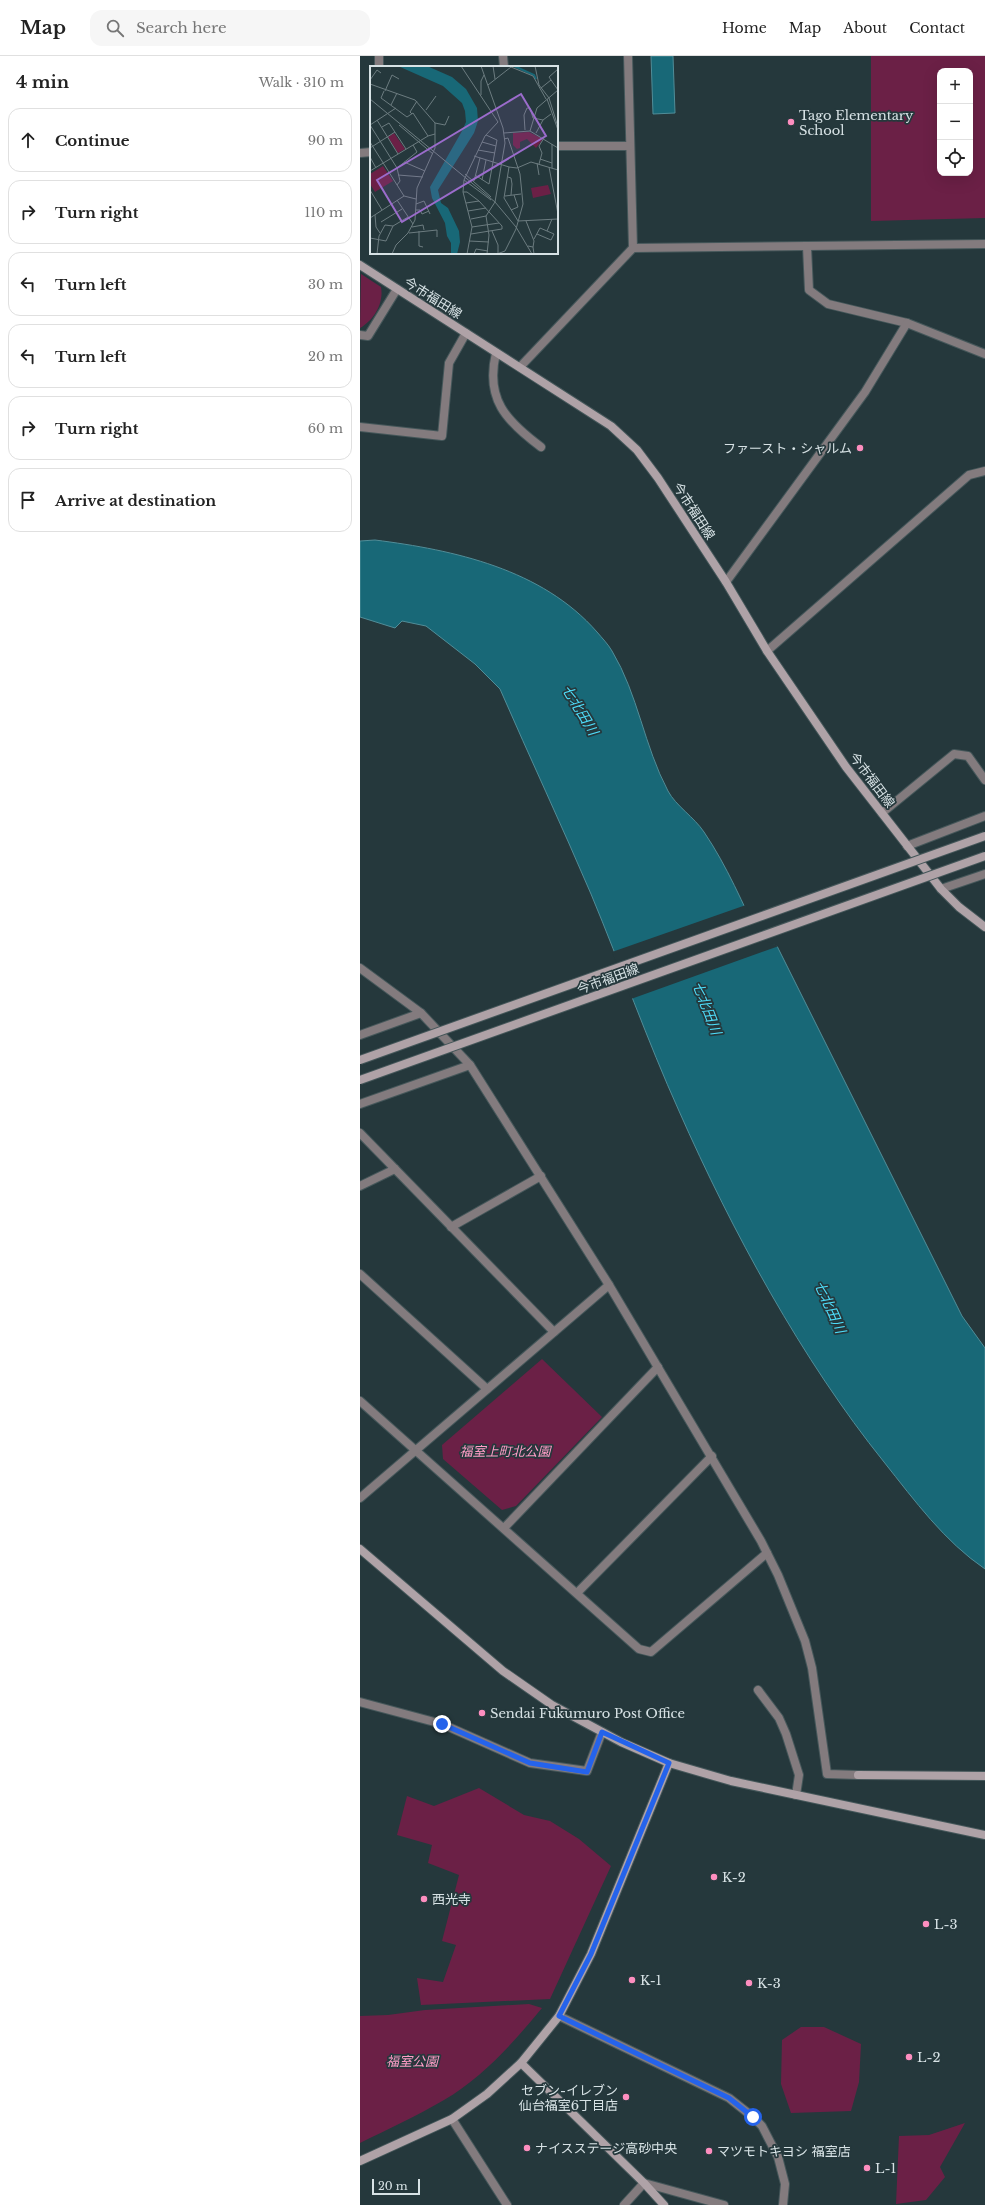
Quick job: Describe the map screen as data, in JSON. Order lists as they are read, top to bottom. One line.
{"streets":{"main road":["今市福田線"]},"water":["七北田川"],"parks":["福室上町北公園","福室公園"],"places":["Tago Elementary School","ファースト・シャルム","Sendai Fukumuro Post Office","K-2","西光寺","L-3","K-1","K-3","L-2","セブン-イレブン 仙台福室6丁目店","ナイスステージ高砂中央","マツモトキヨシ 福室店","L-1"],"scale_bar":"20 m","page":{"header":"Map","search":"Search here","nav":["Home","Map","About","Contact"],"heading":["4 min","Walk · 310 m"],"map_buttons":["+","−"],"list":[["Continue","90 m"],["Turn right","110 m"],["Turn left","30 m"],["Turn left","20 m"],["Turn right","60 m"],"Arrive at destination"],"scale":"20 m"}}
